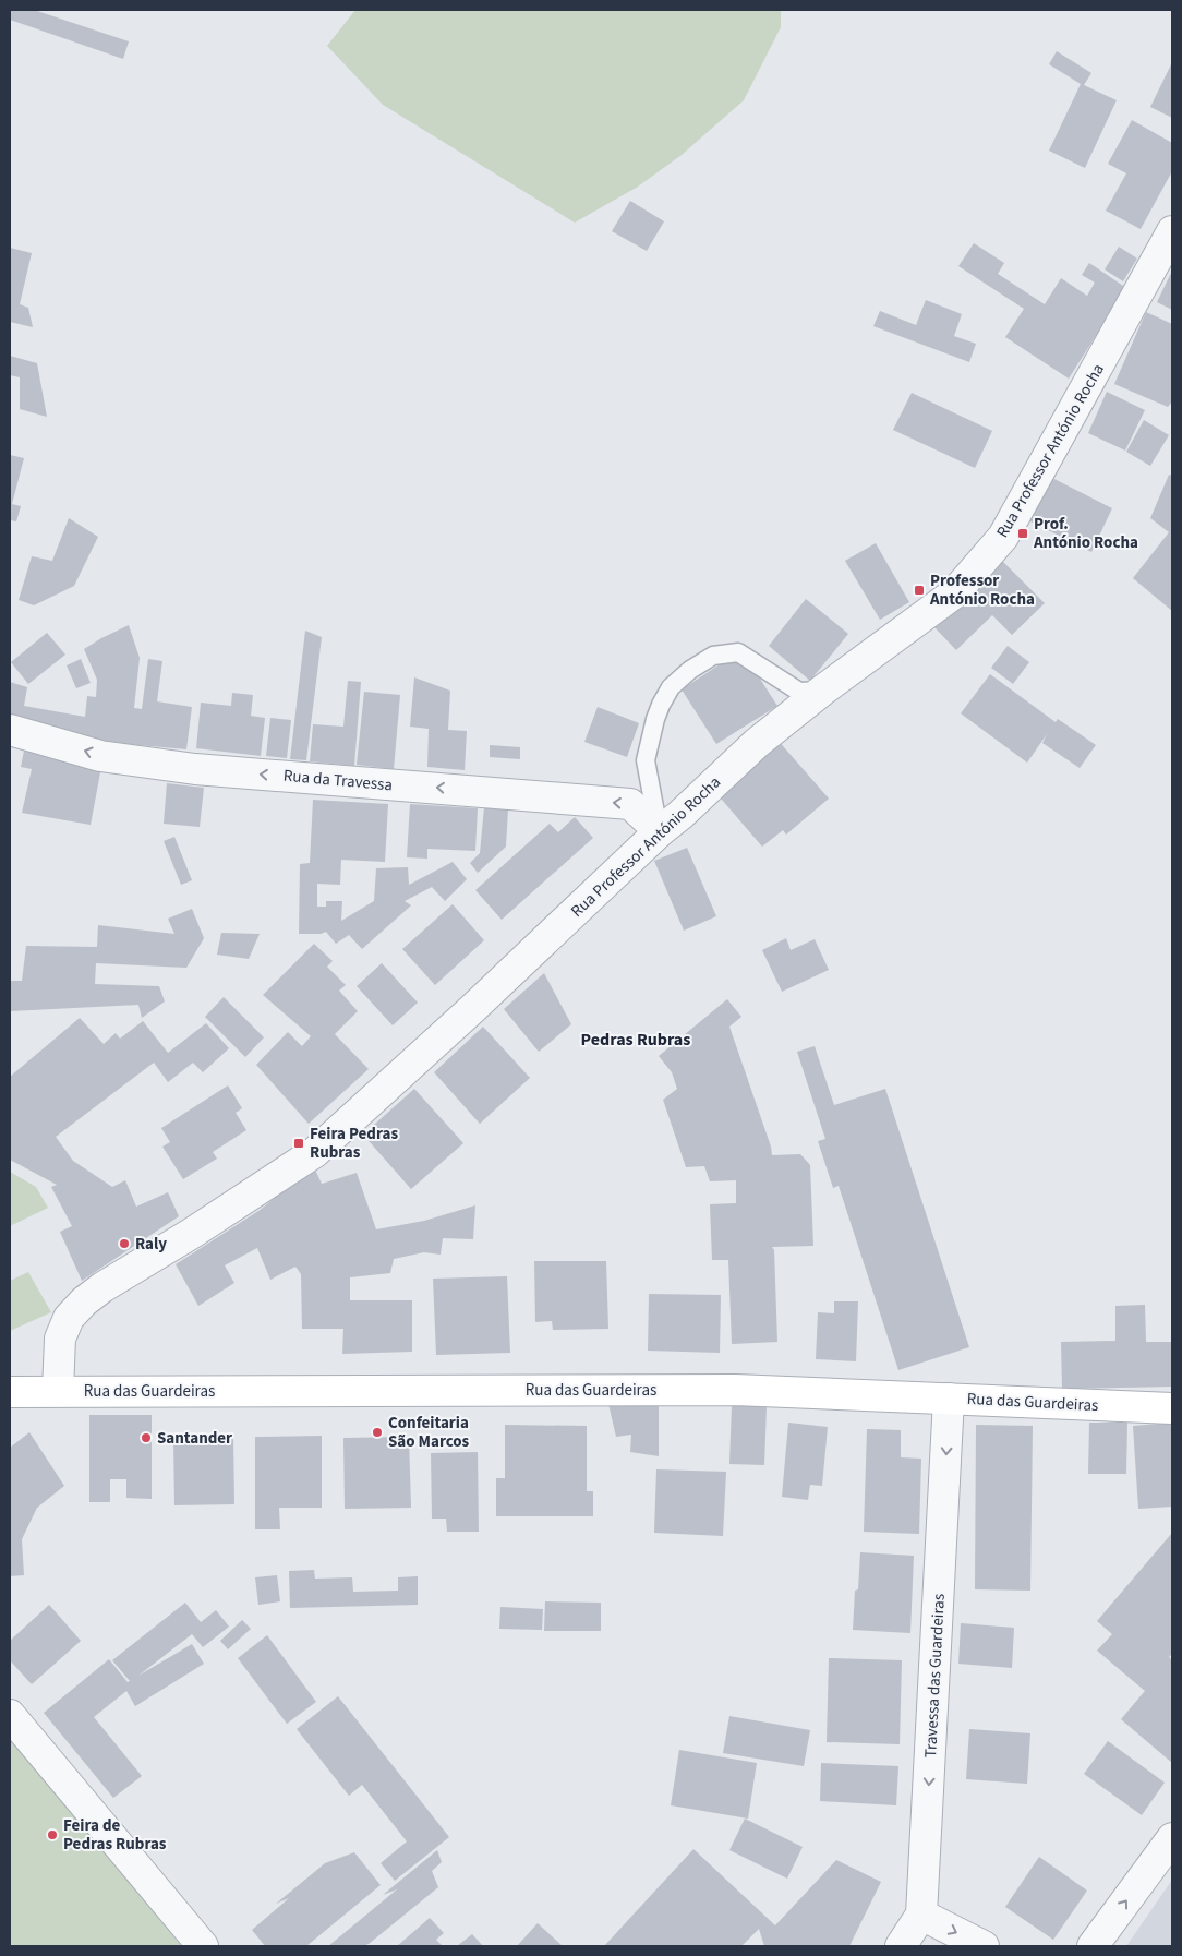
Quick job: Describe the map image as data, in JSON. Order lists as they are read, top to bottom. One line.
{"streets":{"main road":["Rua das Guardeiras"],"street":["Rua Professor António Rocha","Rua da Travessa","Travessa das Guardeiras"]},"crossings":[["Rua Professor António Rocha","Rua da Travessa"],["Rua Professor António Rocha","Rua das Guardeiras"],["Rua das Guardeiras","Travessa das Guardeiras"]],"one_way":["Rua da Travessa","Travessa das Guardeiras"],"districts":["Pedras Rubras"],"places":{"transit":["Prof. António Rocha","Professor António Rocha","Feira Pedras Rubras"],"other":["Raly","Confeitaria São Marcos","Santander","Feira de Pedras Rubras"]}}
